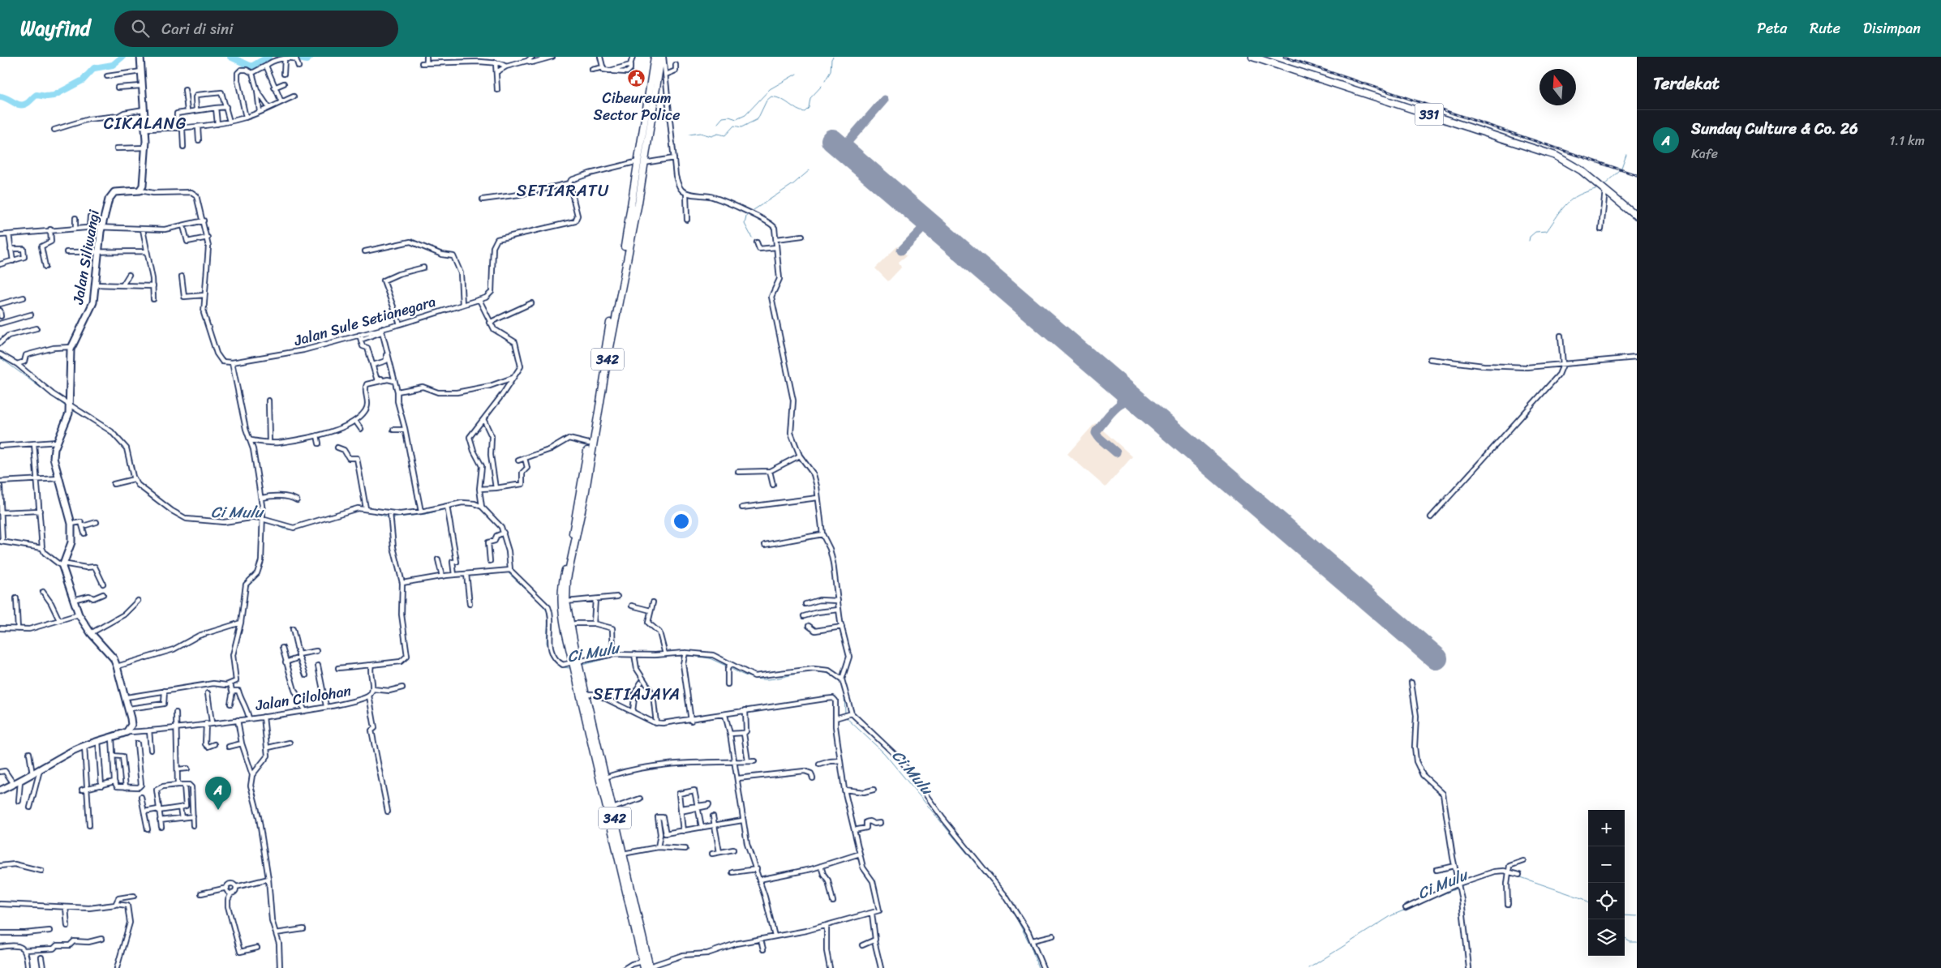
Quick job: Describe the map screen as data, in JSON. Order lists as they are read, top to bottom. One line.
{"streets":{"main road":["331","342"],"street":["Jalan Siliwangi","Jalan Sule Setianegara","Jalan Cilolohan"]},"districts":["CIKALANG","SETIARATU","SETIAJAYA"],"water":["Ci Mulu"],"places":{"public building":["Cibeureum Sector Police"]},"north":"top","page":{"header":"Wayfind","search":"Cari di sini","nav":["Peta","Rute","Disimpan"],"heading":"Terdekat","list":[{"mark":"A","name":"Sunday Culture & Co. 26","note":"Kafe","value":"1.1 km"}],"pins":"A","map_buttons":["+","−"]}}
